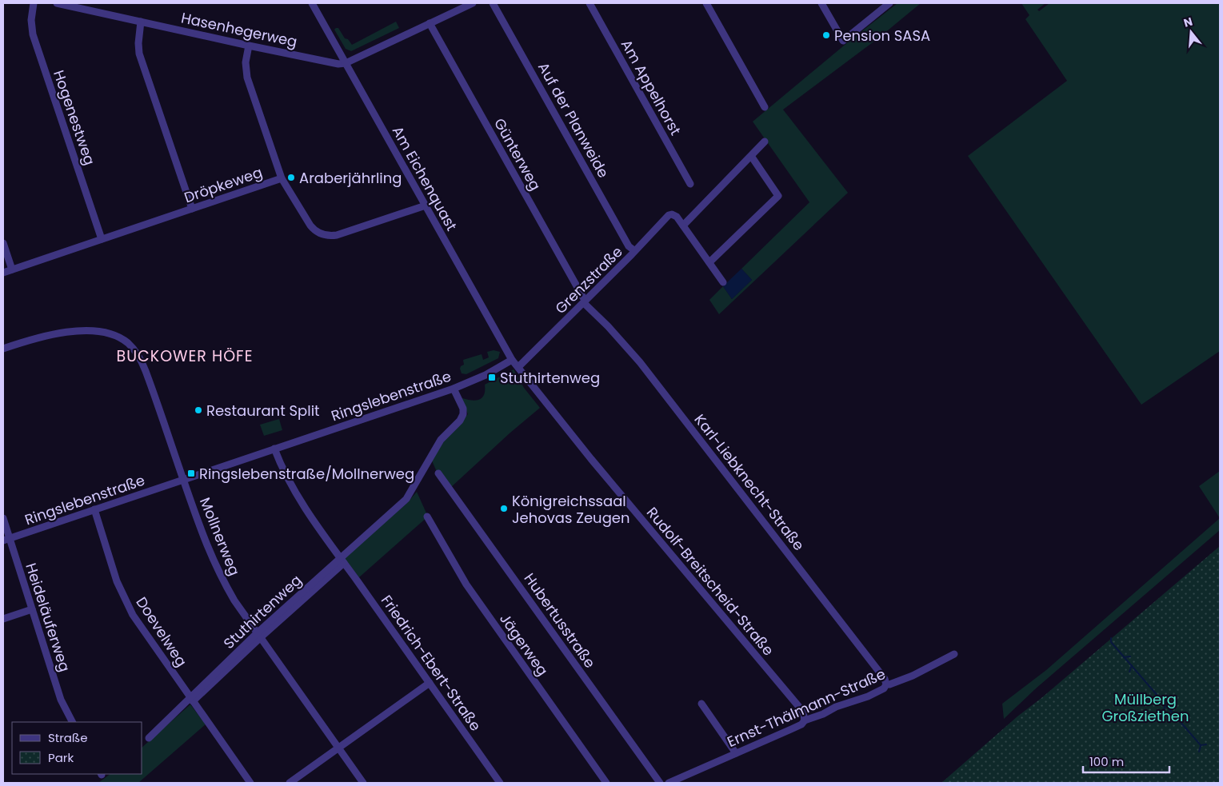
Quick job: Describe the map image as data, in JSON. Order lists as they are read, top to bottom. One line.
{"streets":{"street":["Hasenhegerweg","Am Appelhorst","Hogenestweg","Auf der Planweide","Günterweg","Am Eichenquast","Dröpkeweg","Grenzstraße","Ringslebenstraße","Karl-Liebknecht-Straße","Mollnerweg","Rudolf-Breitscheid-Straße","Stuthirtenweg","Heideläuferweg","Hubertusstraße","Doevelweg","Jägerweg","Friedrich-Ebert-Straße","Ernst-Thälmann-Straße"]},"crossings":[["Hasenhegerweg","Am Eichenquast"],["Hogenestweg","Dröpkeweg"],["Günterweg","Grenzstraße"],["Günterweg","Karl-Liebknecht-Straße"],["Am Eichenquast","Dröpkeweg"],["Am Eichenquast","Grenzstraße"],["Am Eichenquast","Ringslebenstraße"],["Am Eichenquast","Rudolf-Breitscheid-Straße"],["Grenzstraße","Ringslebenstraße"],["Grenzstraße","Karl-Liebknecht-Straße"],["Grenzstraße","Rudolf-Breitscheid-Straße"],["Ringslebenstraße","Mollnerweg"],["Ringslebenstraße","Rudolf-Breitscheid-Straße"],["Ringslebenstraße","Stuthirtenweg"],["Ringslebenstraße","Heideläuferweg"],["Ringslebenstraße","Doevelweg"],["Ringslebenstraße","Friedrich-Ebert-Straße"],["Karl-Liebknecht-Straße","Ernst-Thälmann-Straße"],["Mollnerweg","Stuthirtenweg"],["Rudolf-Breitscheid-Straße","Ernst-Thälmann-Straße"],["Stuthirtenweg","Doevelweg"],["Stuthirtenweg","Friedrich-Ebert-Straße"]],"districts":["BUCKOWER HÖFE"],"parks":["Müllberg Großziethen"],"places":{"other":["Pension SASA","Araberjährling","Restaurant Split","Königreichssaal Jehovas Zeugen"],"transit":["Stuthirtenweg","Ringslebenstraße/Mollnerweg"]},"legend":["Straße","Park"],"scale_bar":"100 m","north":"top"}
